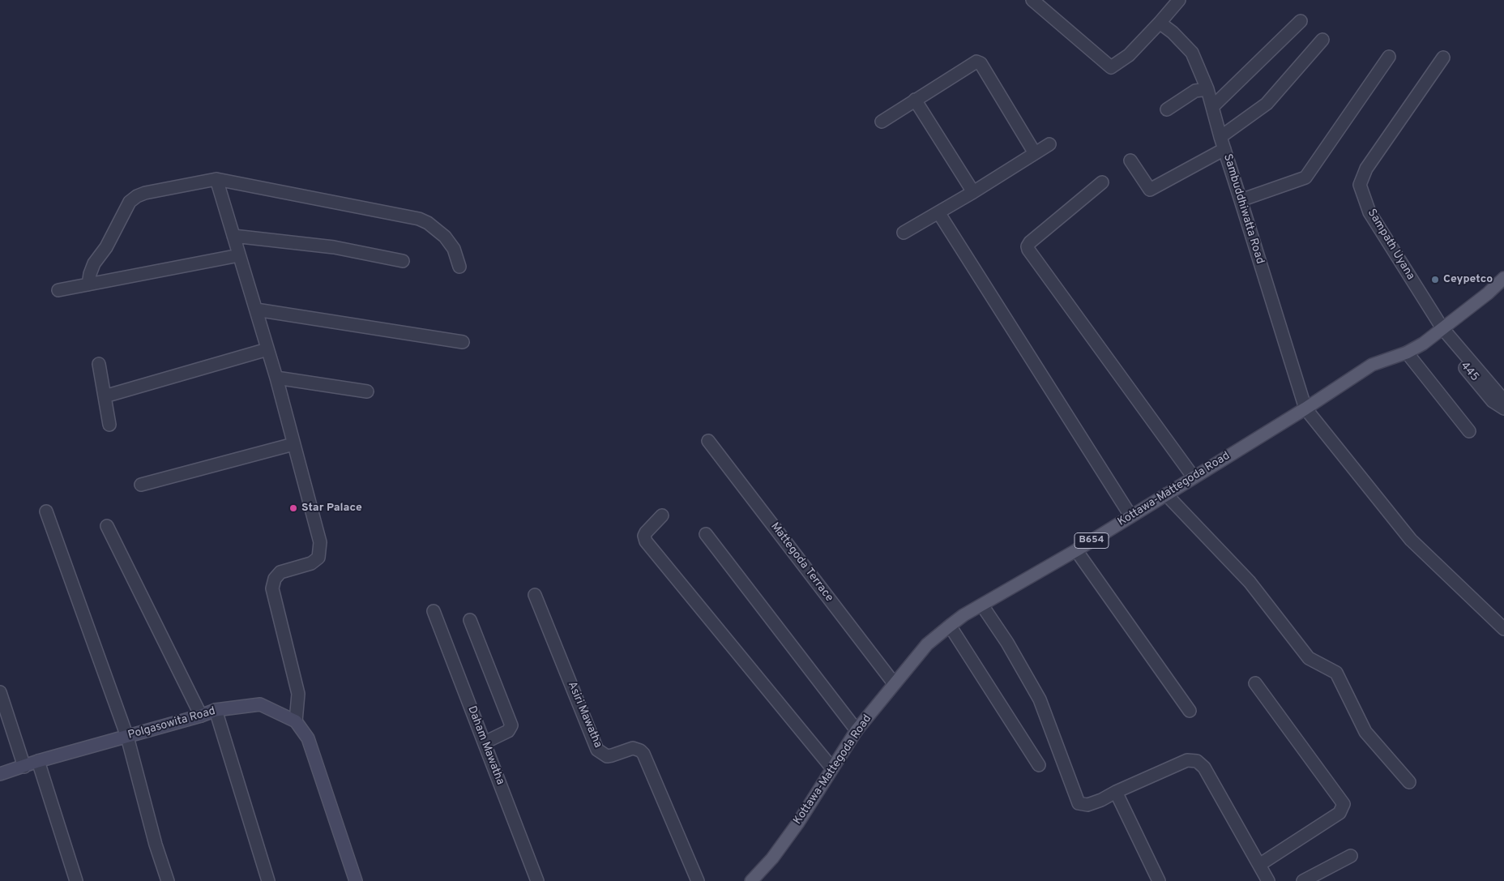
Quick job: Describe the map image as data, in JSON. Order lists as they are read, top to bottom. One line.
{"streets":{"main road":["Kottawa-Mattegoda Road","B654"],"street":["Sambuddhiwatta Road","Sampath Uyana","445","Mattegoda Terrace","Asiri Mawatha","Polgasowita Road","Daham Mawatha"]},"crossings":[["Sambuddhiwatta Road","Kottawa-Mattegoda Road"],["Sampath Uyana","445"],["Sampath Uyana","Kottawa-Mattegoda Road"],["445","Kottawa-Mattegoda Road"],["Kottawa-Mattegoda Road","Mattegoda Terrace"]],"places":["Ceypetco","Star Palace"]}
